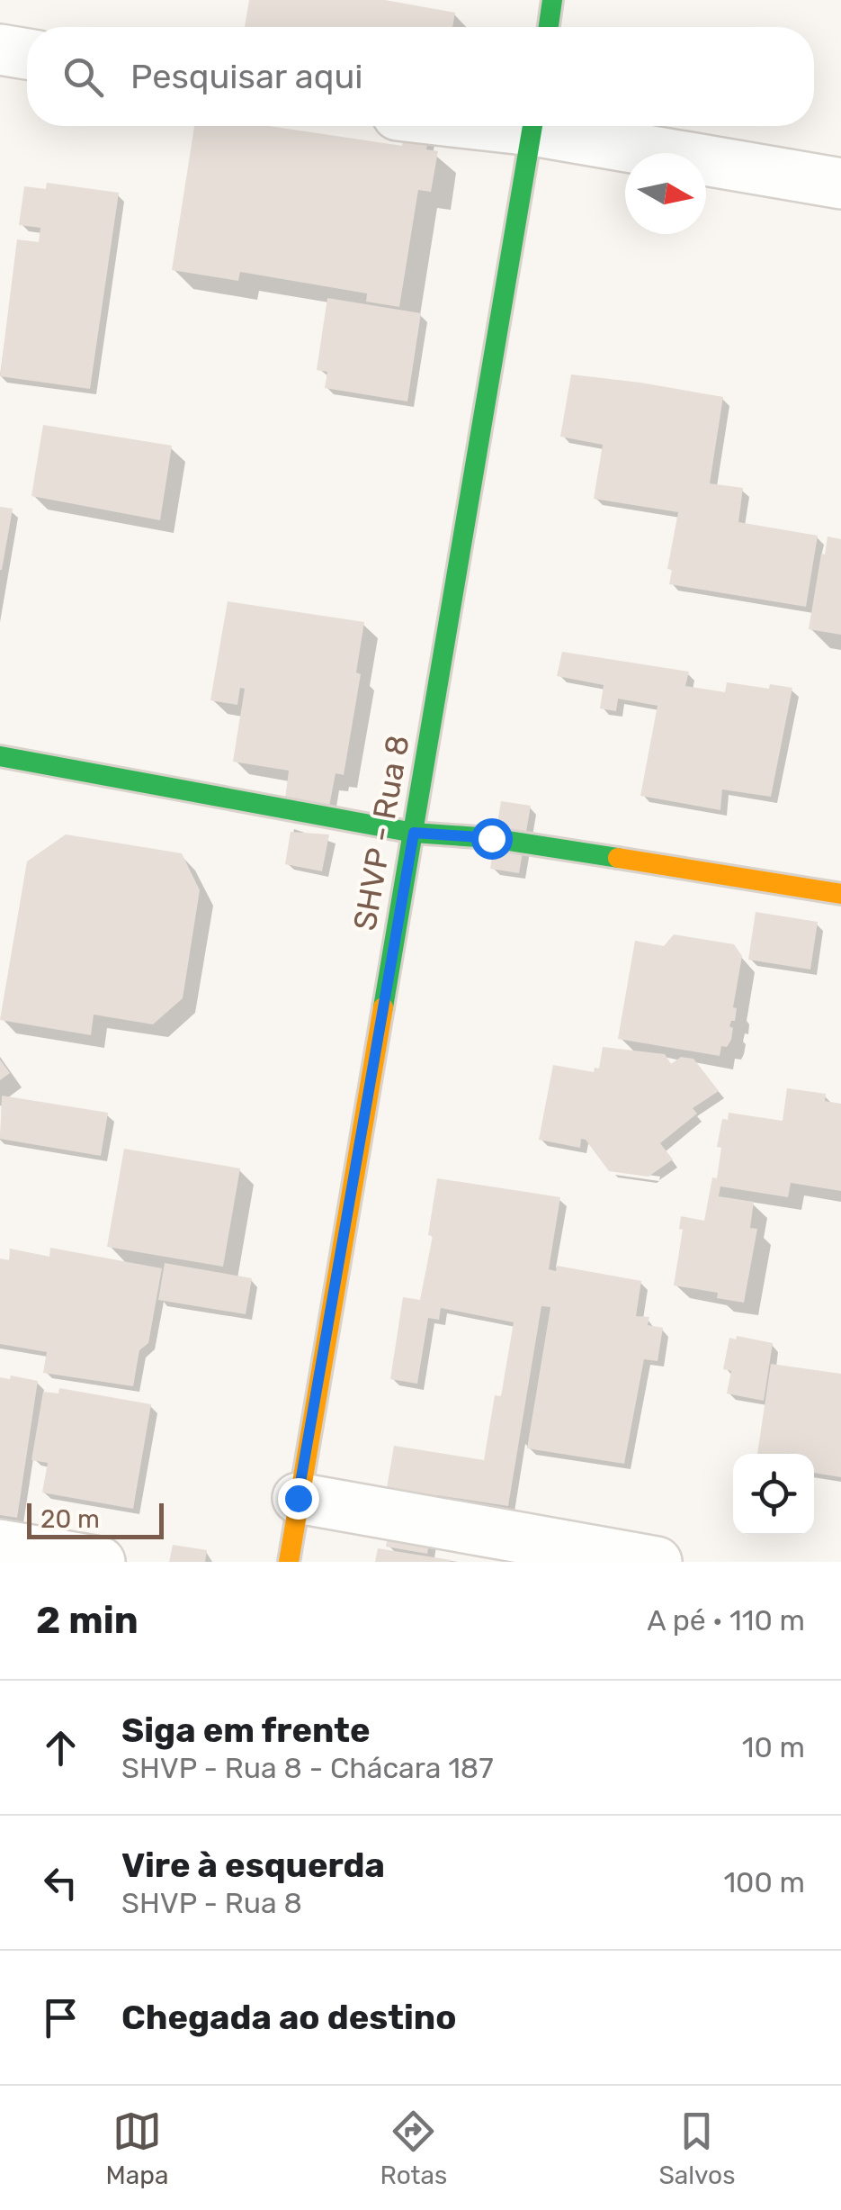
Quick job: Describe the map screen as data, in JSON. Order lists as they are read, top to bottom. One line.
{"streets":{"street":["SHVP - Rua 8"]},"scale_bar":"20 m","north":"right","page":{"search":"Pesquisar aqui","scale":"20 m","heading":["2 min","A pé · 110 m"],"list":[["Siga em frente","SHVP - Rua 8 - Chácara 187","10 m"],["Vire à esquerda","SHVP - Rua 8","100 m"],"Chegada ao destino"],"nav":["Mapa","Rotas","Salvos"]}}
